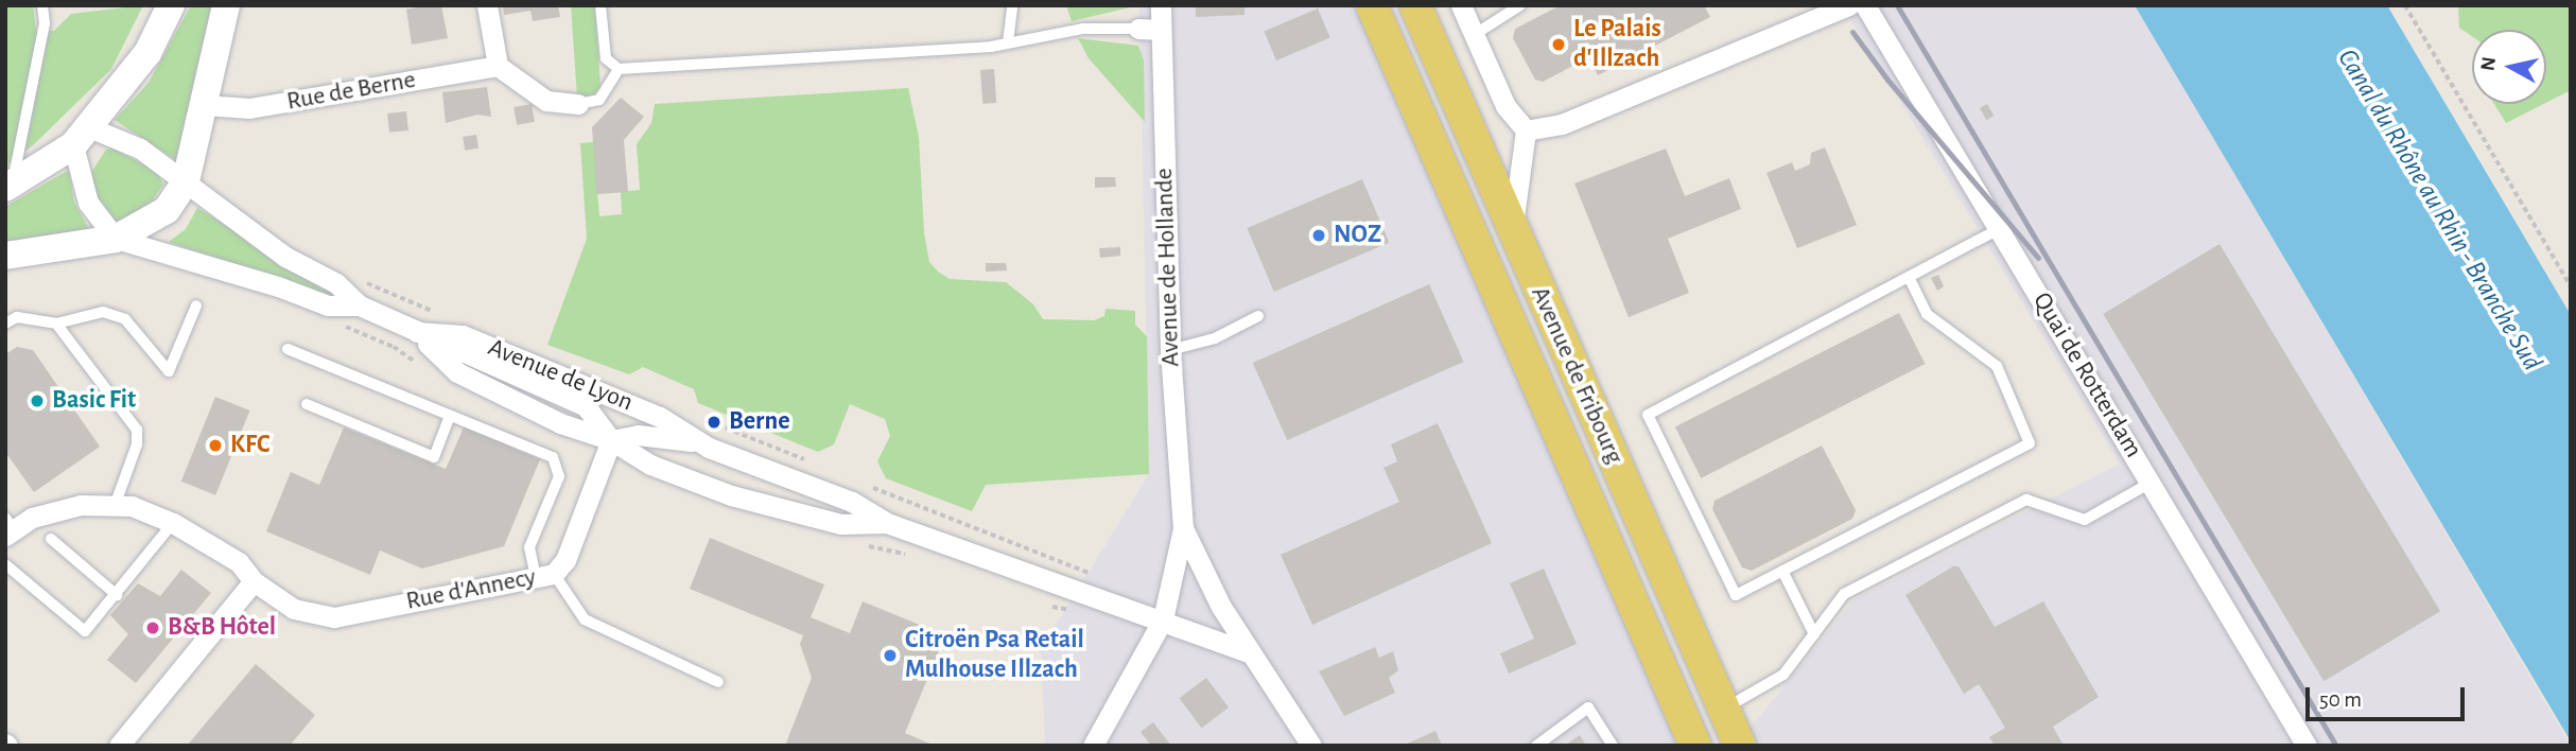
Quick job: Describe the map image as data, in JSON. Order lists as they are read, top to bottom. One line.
{"streets":{"main road":["Avenue de Fribourg"],"street":["Rue de Berne","Avenue de Hollande","Avenue de Lyon","Quai de Rotterdam","Rue d'Annecy"]},"crossings":[["Avenue de Hollande","Avenue de Lyon"],["Avenue de Lyon","Rue d'Annecy"]],"water":["Canal du Rhône au Rhin - Branche Sud"],"places":["Le Palais d'Illzach","NOZ","Basic Fit","Berne","KFC","B&B Hôtel","Citroën Psa Retail Mulhouse Illzach"],"scale_bar":"50 m","north":"left"}
